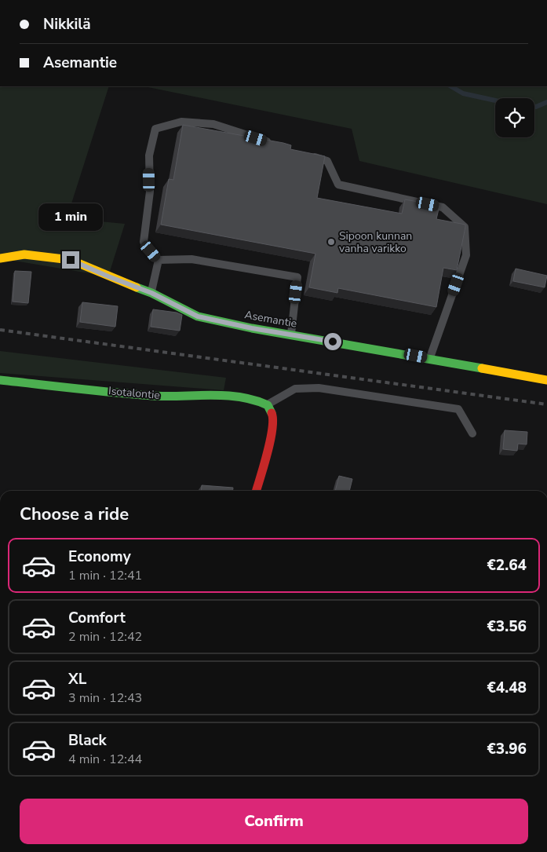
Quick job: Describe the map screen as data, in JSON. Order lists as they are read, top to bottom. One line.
{"streets":{"street":["Asemantie","Isotalontie"]},"places":["Sipoon kunnan vanha varikko"],"page":{"banner":["Nikkilä","Asemantie"],"bubble":"1 min","heading":"Choose a ride","list":[{"name":"Economy","note":"1 min · 12:41","value":"€2.64"},{"name":"Comfort","note":"2 min · 12:42","value":"€3.56"},{"name":"XL","note":"3 min · 12:43","value":"€4.48"},{"name":"Black","note":"4 min · 12:44","value":"€3.96"}],"buttons":"Confirm"}}
